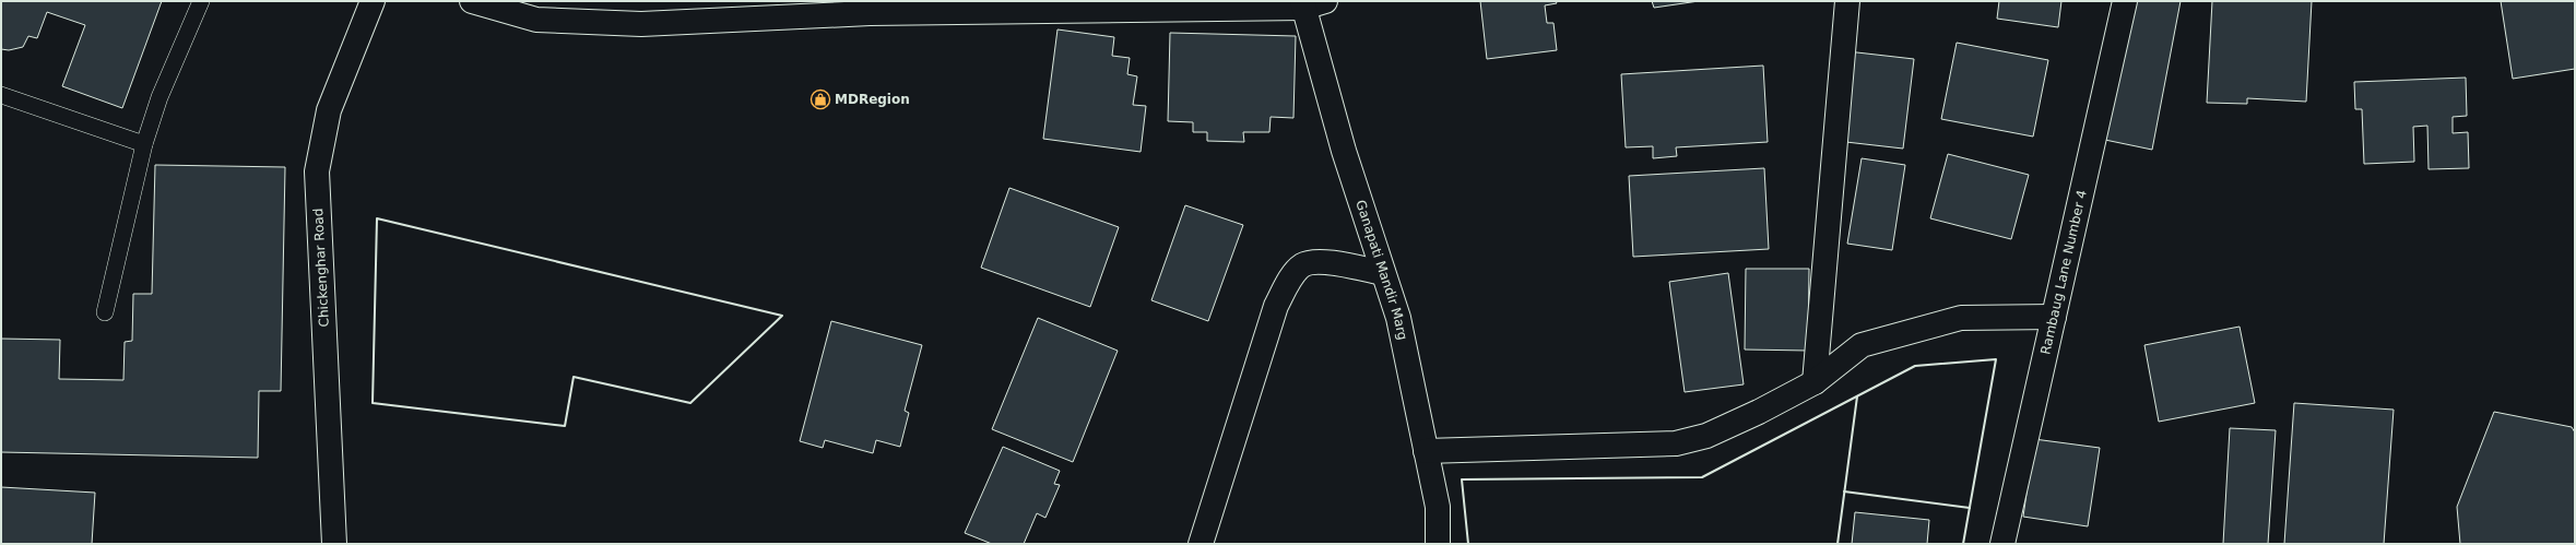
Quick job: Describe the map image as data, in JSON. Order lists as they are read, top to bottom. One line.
{"streets":{"street":["Chickenghar Road","Ganapati Mandir Marg","Rambaug Lane Number 4"]},"places":{"shop":["MDRegion"]}}
